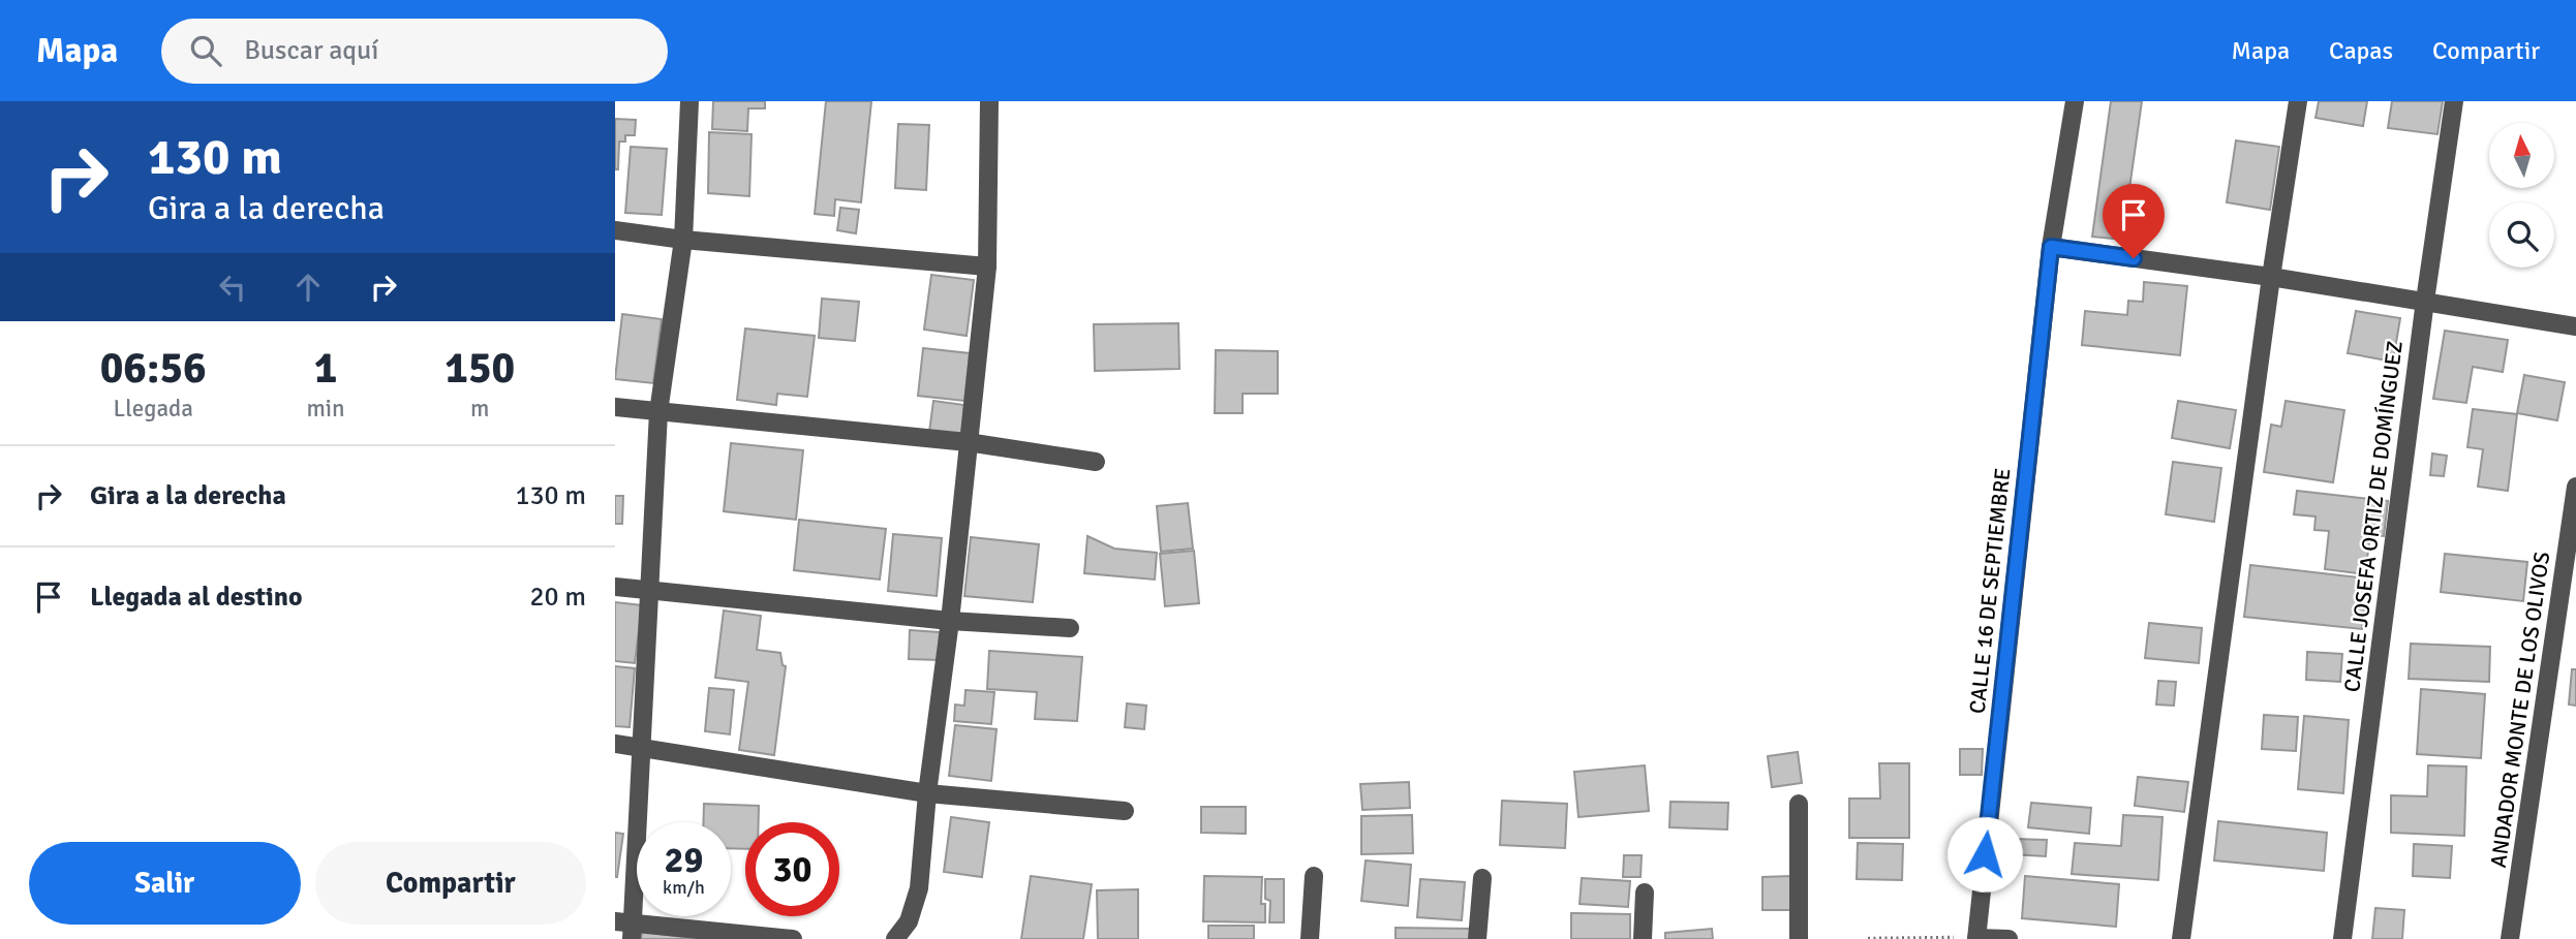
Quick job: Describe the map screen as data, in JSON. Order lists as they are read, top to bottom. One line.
{"streets":{"street":["CALLE JOSEFA ORTIZ DE DOMÍNGUEZ","CALLE 16 DE SEPTIEMBRE","ANDADOR MONTE DE LOS OLIVOS"]},"north":"top","page":{"header":"Mapa","search":"Buscar aquí","nav":["Mapa","Capas","Compartir"],"turn":["130 m","Gira a la derecha"],"eta":["06:56","Llegada","1","min","150","m"],"list":[{"name":"Gira a la derecha","value":"130 m"},{"name":"Llegada al destino","value":"20 m"}],"speed":"29 km/h","limit":"30","buttons":["Salir","Compartir"]}}
